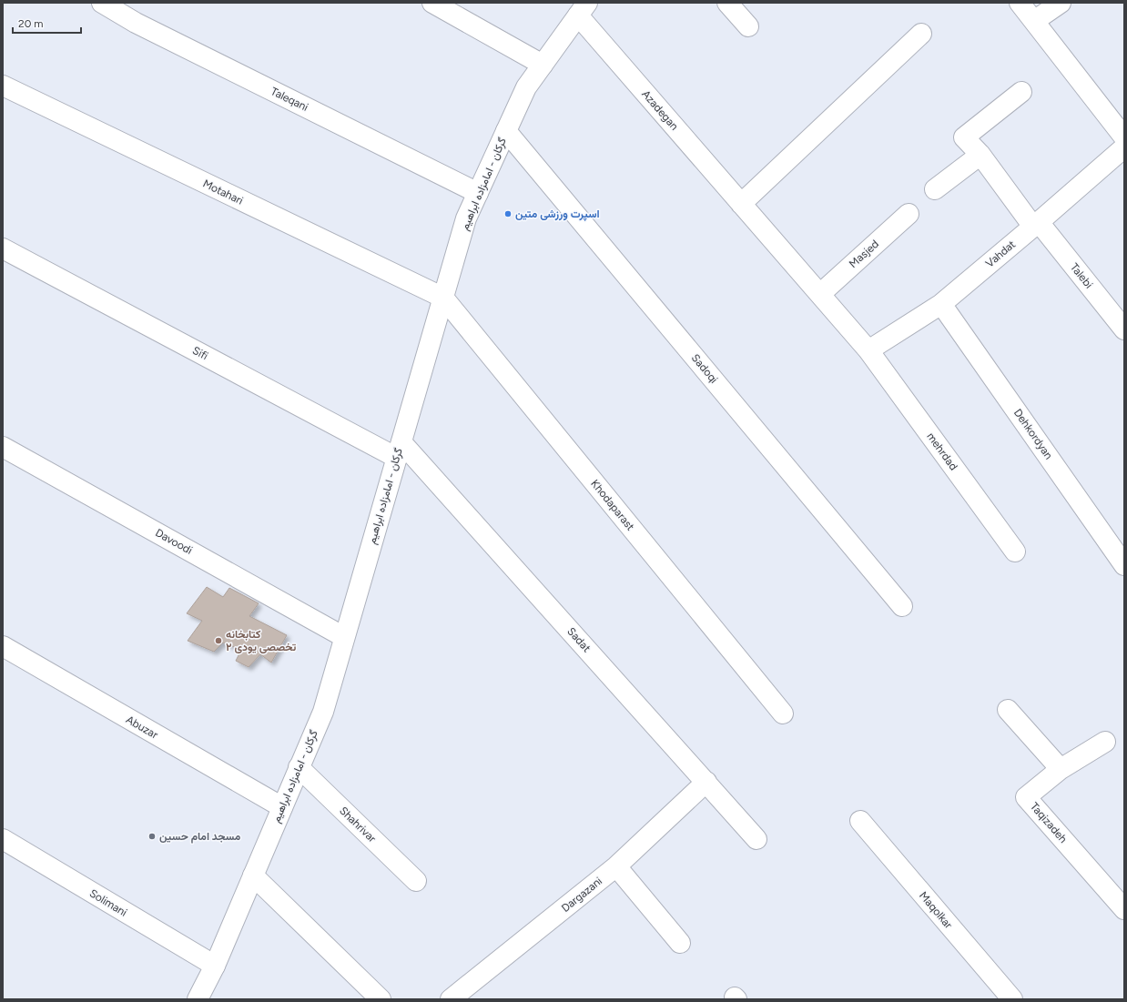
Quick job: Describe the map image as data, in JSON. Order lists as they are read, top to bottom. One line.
{"streets":{"street":["Taleqani","Azadegan","گرکان - امامزاده ابراهیم","Motahari","Masjed","Vahdat","Talebi","Sifi","Sadoqi","Dehkordyan","mehrdad","Khodaparast","Davoodi","Sadat","Abuzar","Taqizadeh","Shahrivar","Dargazani","Solimani","Maqolkar"]},"crossings":[["Taleqani","گرکان - امامزاده ابراهیم"],["Azadegan","گرکان - امامزاده ابراهیم"],["Azadegan","Masjed"],["Azadegan","Vahdat"],["Azadegan","mehrdad"],["گرکان - امامزاده ابراهیم","Motahari"],["گرکان - امامزاده ابراهیم","Sifi"],["گرکان - امامزاده ابراهیم","Sadoqi"],["گرکان - امامزاده ابراهیم","Khodaparast"],["گرکان - امامزاده ابراهیم","Davoodi"],["گرکان - امامزاده ابراهیم","Sadat"],["گرکان - امامزاده ابراهیم","Abuzar"],["گرکان - امامزاده ابراهیم","Shahrivar"],["گرکان - امامزاده ابراهیم","Solimani"],["Motahari","Khodaparast"],["Vahdat","Talebi"],["Vahdat","Dehkordyan"],["Vahdat","mehrdad"],["Sifi","Sadat"],["Sadat","Dargazani"]],"places":["اسپرت ورزشی متین","کتابخانه تخصصی یودی ۲","مسجد امام حسین"],"scale_bar":"20 m"}
